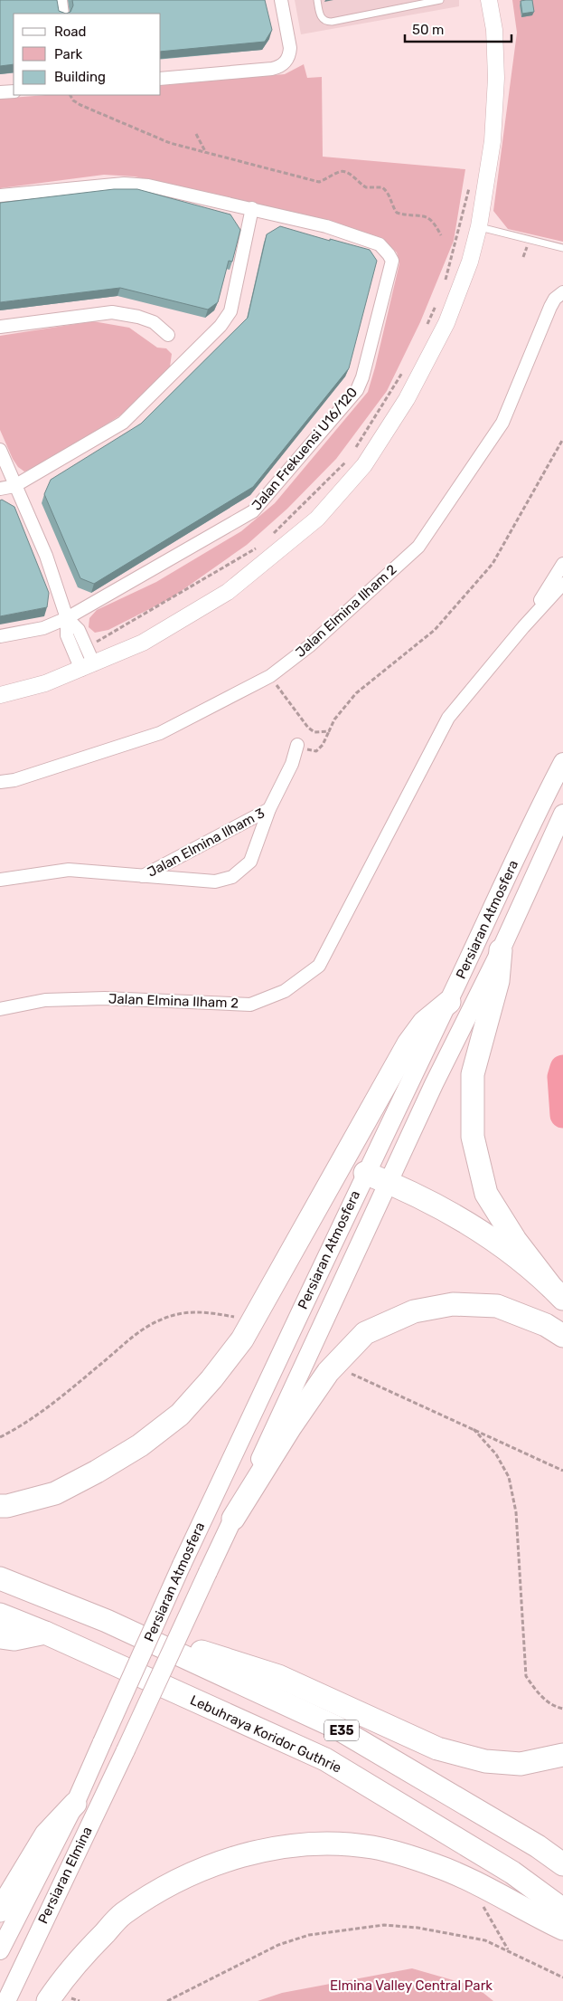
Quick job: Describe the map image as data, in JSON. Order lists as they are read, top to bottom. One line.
{"streets":{"highway":["E35","Lebuhraya Koridor Guthrie"],"main road":["Persiaran Atmosfera","Persiaran Elmina"],"street":["Jalan Frekuensi U16/120","Jalan Elmina Ilham 2","Jalan Elmina Ilham 3"]},"crossings":[["Persiaran Atmosfera","Persiaran Elmina"]],"parks":["Elmina Valley Central Park"],"legend":["Road","Park","Building"],"scale_bar":"50 m"}
